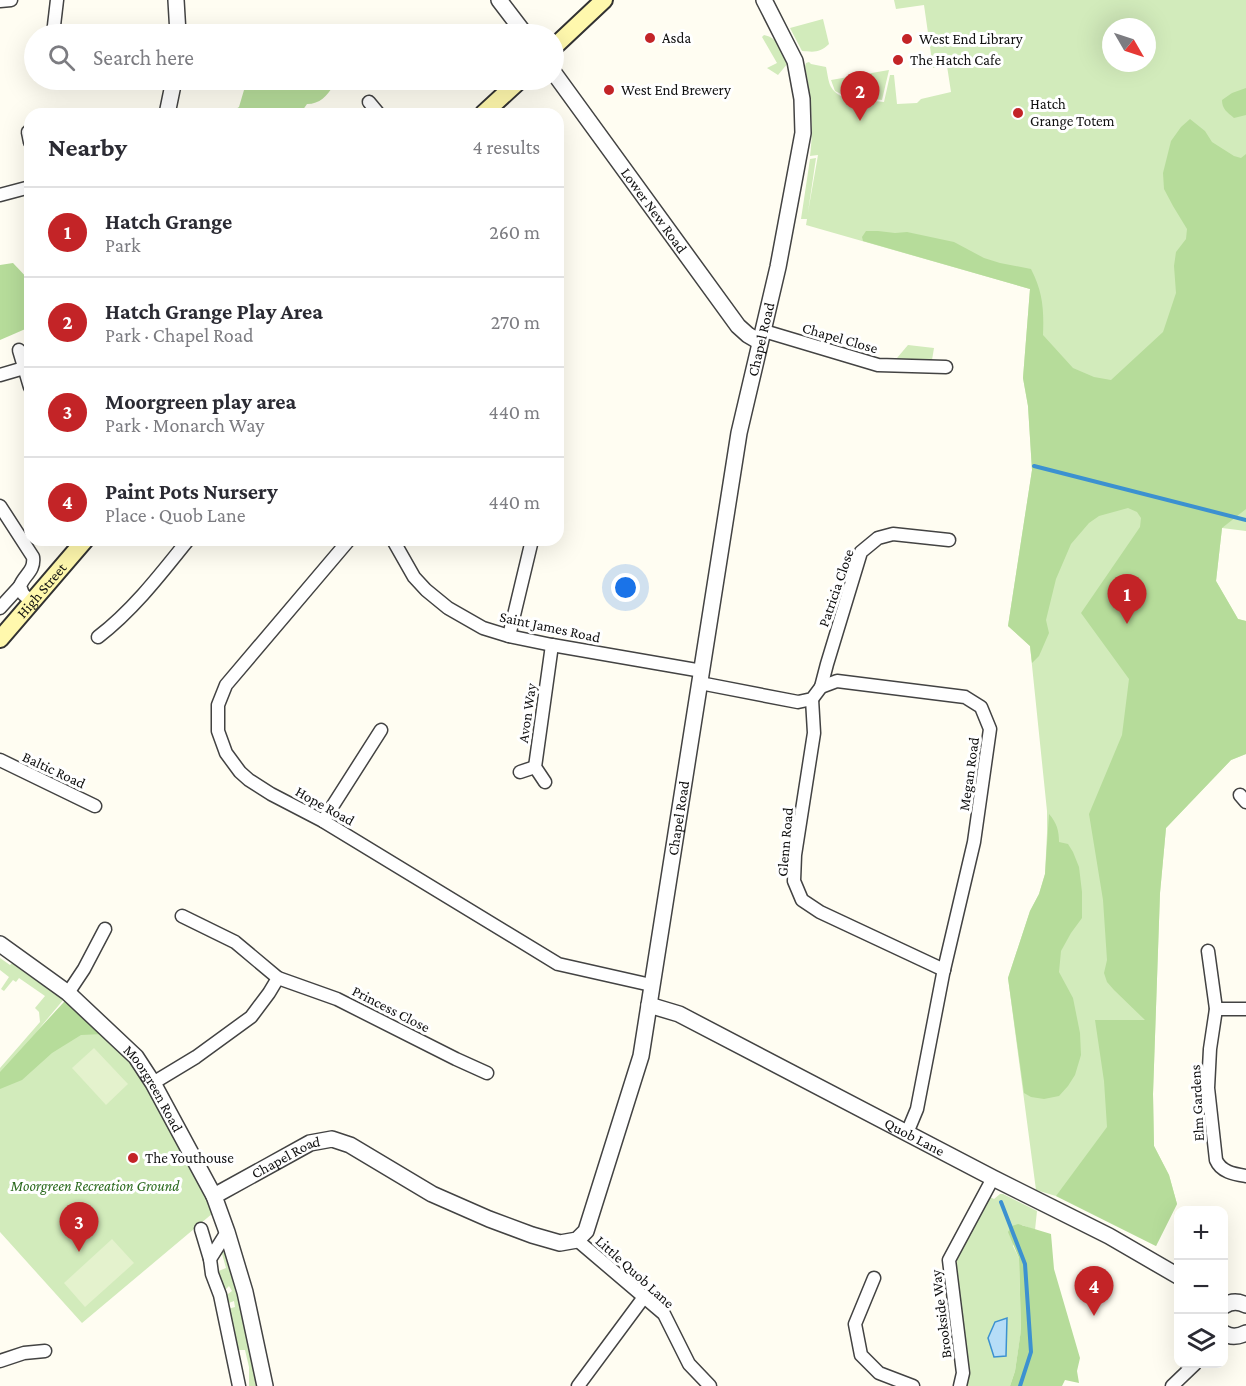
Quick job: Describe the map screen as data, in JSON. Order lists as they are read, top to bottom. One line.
{"streets":{"main road":["High Street"],"street":["Lower New Road","Chapel Close","Chapel Road","Patricia Close","Saint James Road","Avon Way","Baltic Road","Megan Road","Hope Road","Glenn Road","Princess Close","Moorgreen Road","Elm Gardens","Quob Lane","Little Quob Lane","Brookside Way"]},"crossings":[["Lower New Road","Chapel Close"],["Lower New Road","Chapel Road"],["Chapel Close","Chapel Road"],["Chapel Road","Saint James Road"],["Chapel Road","Hope Road"],["Chapel Road","Moorgreen Road"],["Chapel Road","Quob Lane"],["Chapel Road","Little Quob Lane"],["Patricia Close","Megan Road"],["Saint James Road","Avon Way"],["Megan Road","Glenn Road"],["Megan Road","Quob Lane"],["Quob Lane","Brookside Way"]],"parks":["Moorgreen Recreation Ground"],"places":["Asda","West End Library","The Hatch Cafe","West End Brewery","Hatch Grange Totem","The Youthouse"],"north":"bottom right","page":{"search":"Search here","pins":["2","1","3","4"],"heading":["Nearby","4 results"],"list":[{"mark":"1","name":"Hatch Grange","note":"Park","value":"260 m"},{"mark":"2","name":"Hatch Grange Play Area","note":"Park · Chapel Road","value":"270 m"},{"mark":"3","name":"Moorgreen play area","note":"Park · Monarch Way","value":"440 m"},{"mark":"4","name":"Paint Pots Nursery","note":"Place · Quob Lane","value":"440 m"}],"map_buttons":["+","−"]}}
